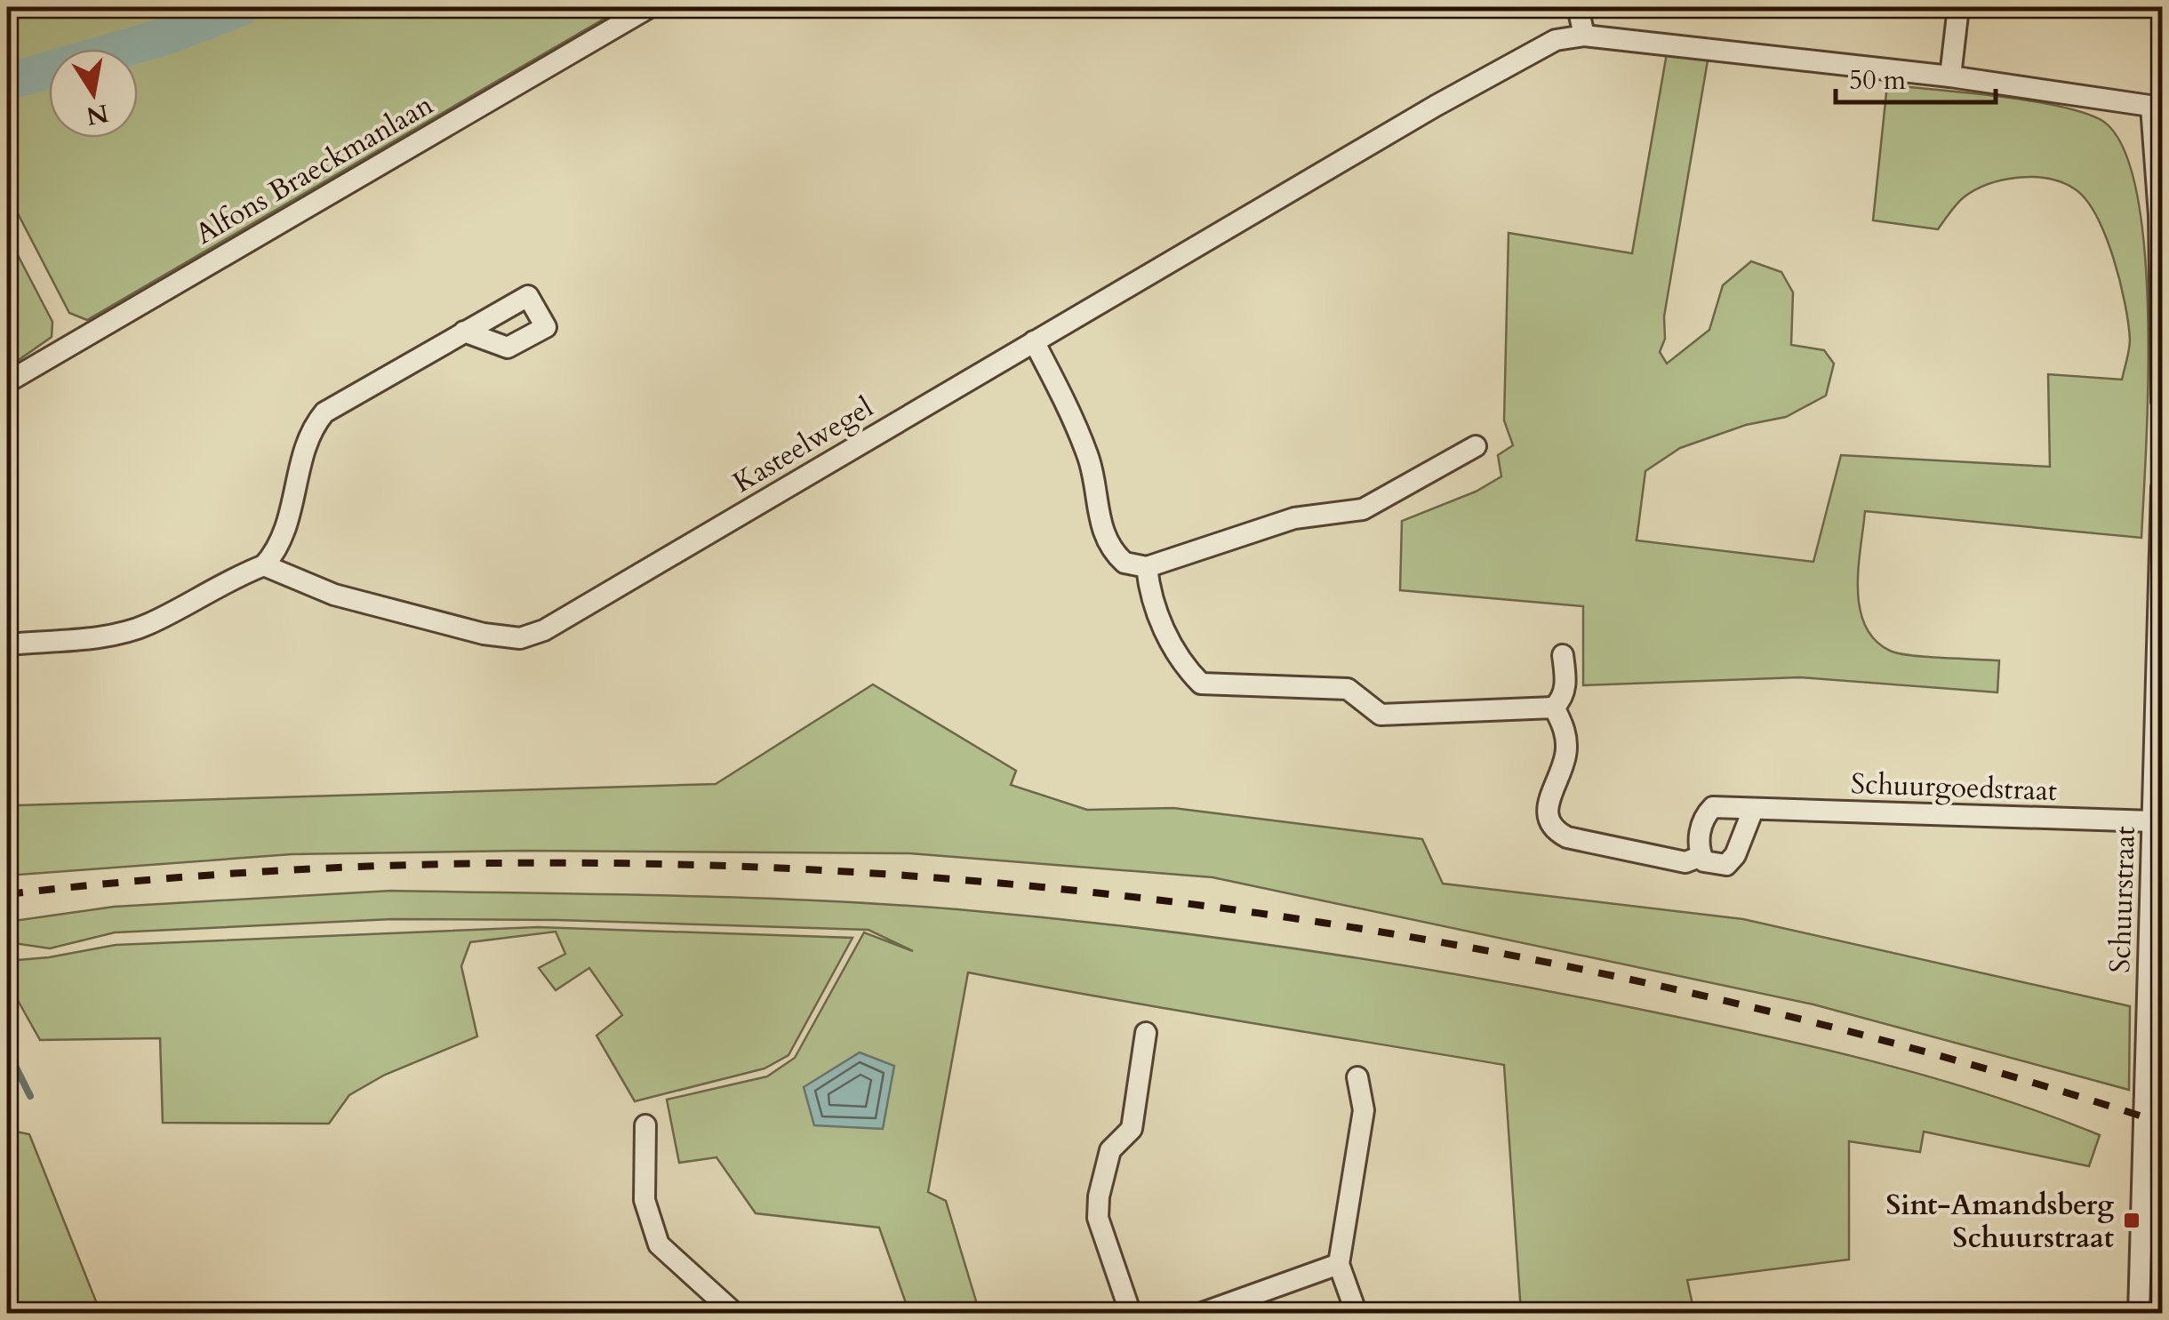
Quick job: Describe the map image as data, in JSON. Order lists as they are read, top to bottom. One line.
{"streets":{"street":["Alfons Braeckmanlaan","Kasteelwegel","Schuurgoedstraat","Schuurstraat"]},"crossings":[["Schuurgoedstraat","Schuurstraat"]],"places":{"transit":["Sint-Amandsberg Schuurstraat"]},"scale_bar":"50 m","north":"bottom"}
